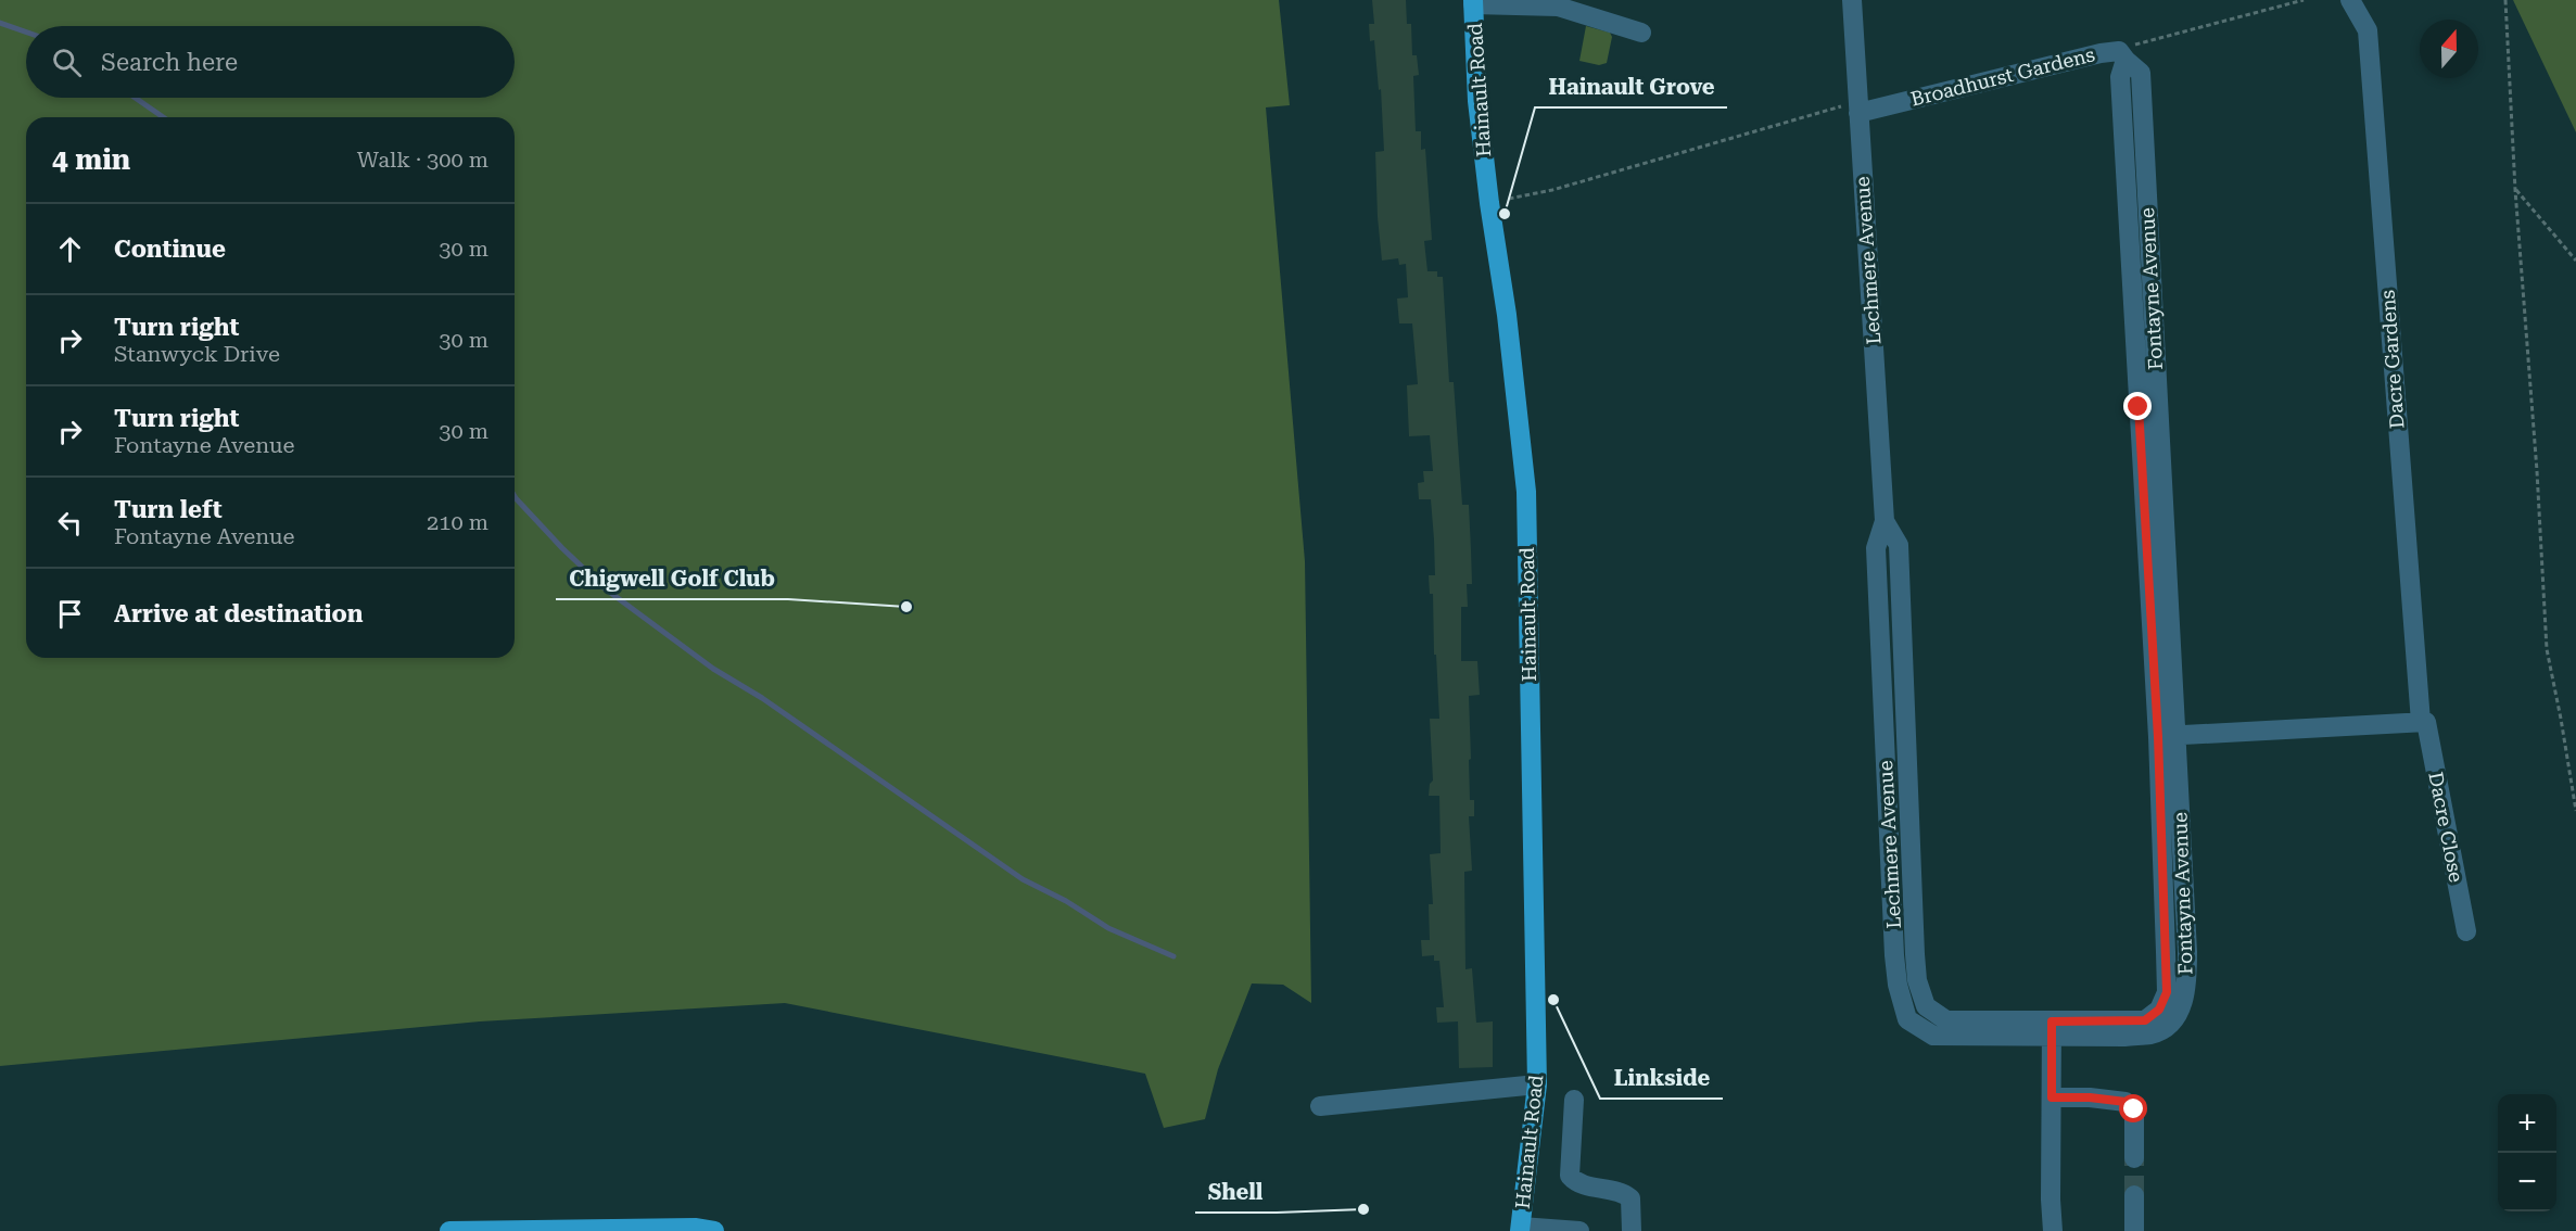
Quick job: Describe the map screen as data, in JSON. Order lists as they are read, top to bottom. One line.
{"streets":{"main road":["Hainault Road"],"street":["Broadhurst Gardens","Lechmere Avenue","Fontayne Avenue","Dacre Gardens","Dacre Close"]},"crossings":[["Broadhurst Gardens","Lechmere Avenue"],["Broadhurst Gardens","Fontayne Avenue"],["Lechmere Avenue","Fontayne Avenue"],["Dacre Gardens","Dacre Close"]],"places":["Hainault Grove","Chigwell Golf Club","Linkside","Shell"],"north":"top","page":{"search":"Search here","heading":["4 min","Walk · 300 m"],"list":[["Continue","30 m"],["Turn right","Stanwyck Drive","30 m"],["Turn right","Fontayne Avenue","30 m"],["Turn left","Fontayne Avenue","210 m"],"Arrive at destination"],"map_buttons":["+","−"]}}
